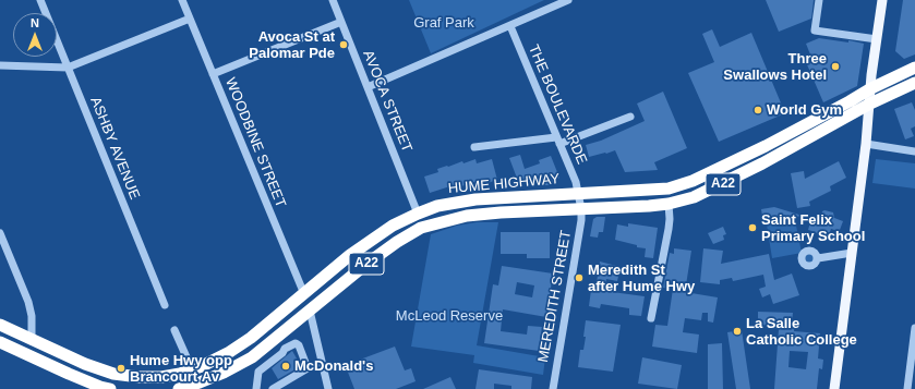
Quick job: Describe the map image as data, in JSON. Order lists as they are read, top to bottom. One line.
{"streets":{"highway":["HUME HIGHWAY","A22"],"street":["AVOCA STREET","THE BOULEVARDE","WOODBINE STREET","ASHBY AVENUE","MEREDITH STREET"]},"crossings":[["AVOCA STREET","HUME HIGHWAY"],["THE BOULEVARDE","HUME HIGHWAY"],["THE BOULEVARDE","MEREDITH STREET"],["WOODBINE STREET","HUME HIGHWAY"],["HUME HIGHWAY","MEREDITH STREET"]],"parks":["Graf Park","McLeod Reserve"],"places":["Avoca St at Palomar Pde","Three Swallows Hotel","World Gym","Saint Felix Primary School","Meredith St after Hume Hwy","La Salle Catholic College","McDonald's","Hume Hwy opp Brancourt Av"],"north":"top"}
